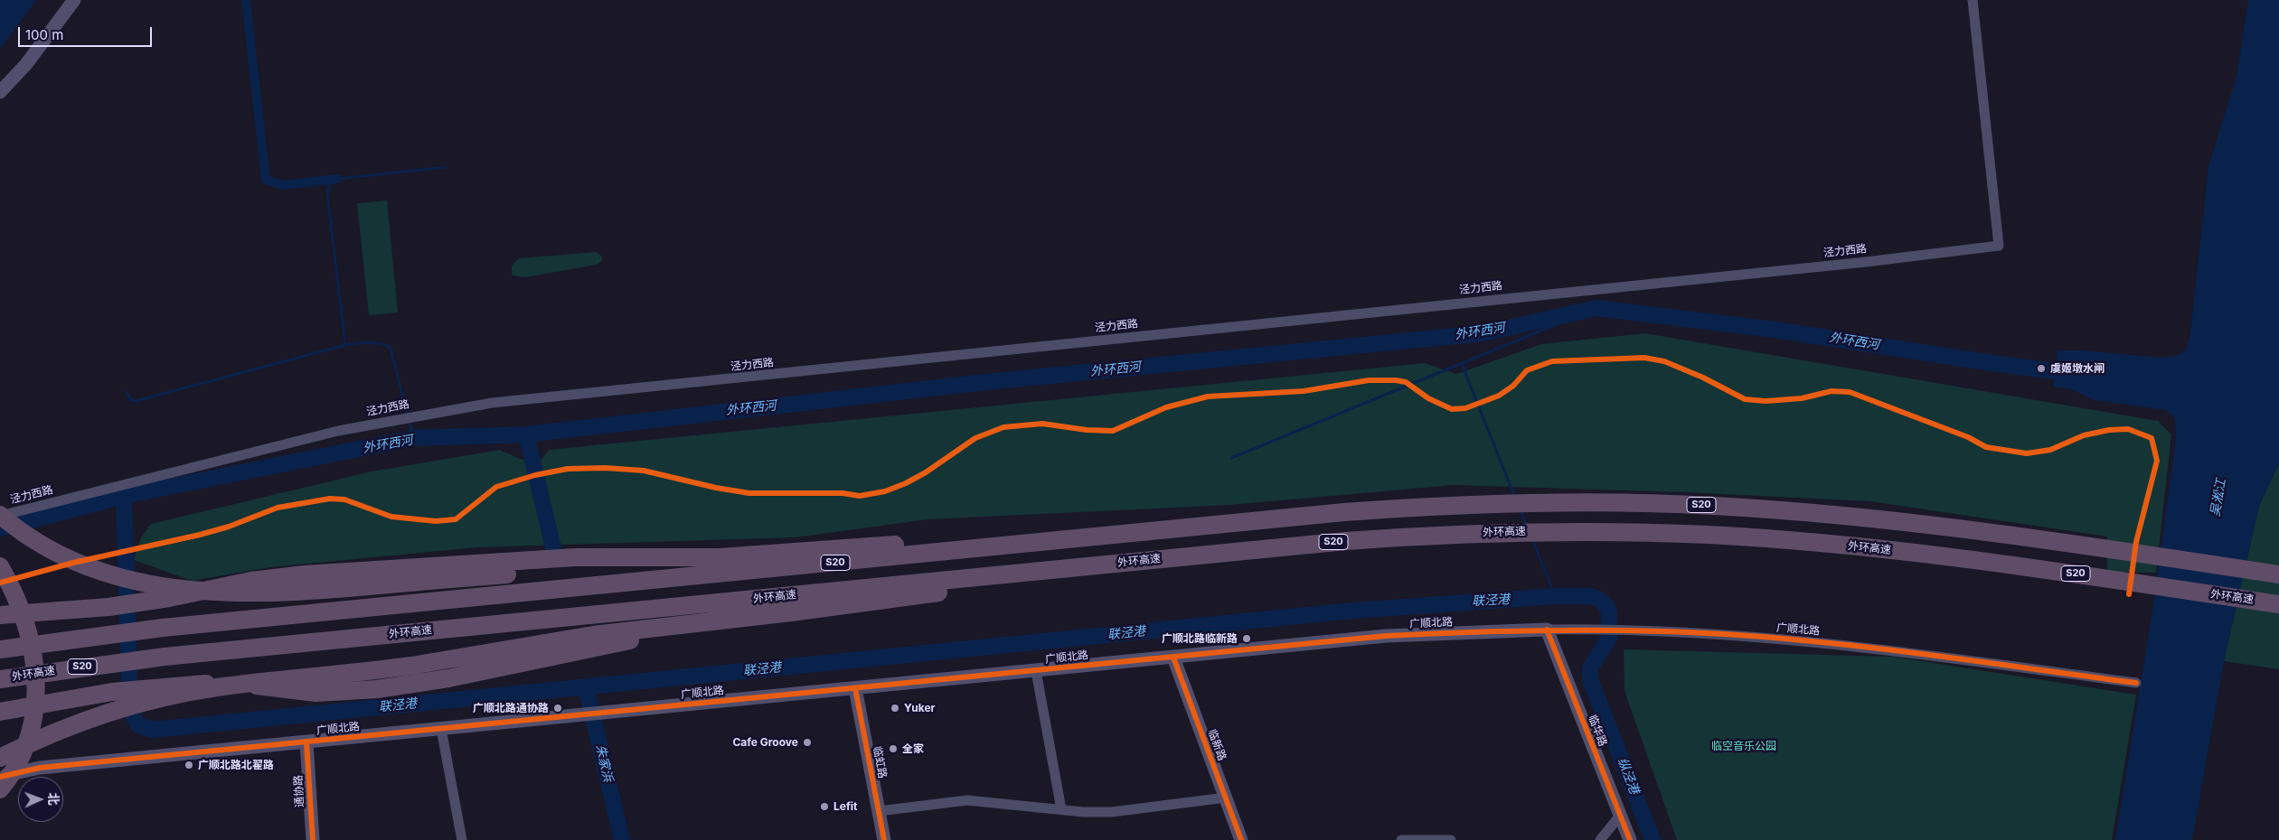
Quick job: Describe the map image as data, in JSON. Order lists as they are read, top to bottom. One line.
{"streets":{"highway":["S20","外环高速"],"street":["泾力西路","广顺北路","临华路","临新路","临虹路","通协路"]},"crossings":[["广顺北路","临华路"],["广顺北路","临新路"],["广顺北路","临虹路"],["广顺北路","通协路"]],"water":["外环西河","吴淞江","联泾港","朱家浜","纵泾港"],"parks":["临空音乐公园"],"places":["虞姬墩水闸","广顺北路临新路","广顺北路通协路","Yuker","Cafe Groove","全家","广顺北路北翟路","Lefit"],"scale_bar":"100 m","north":"right"}
